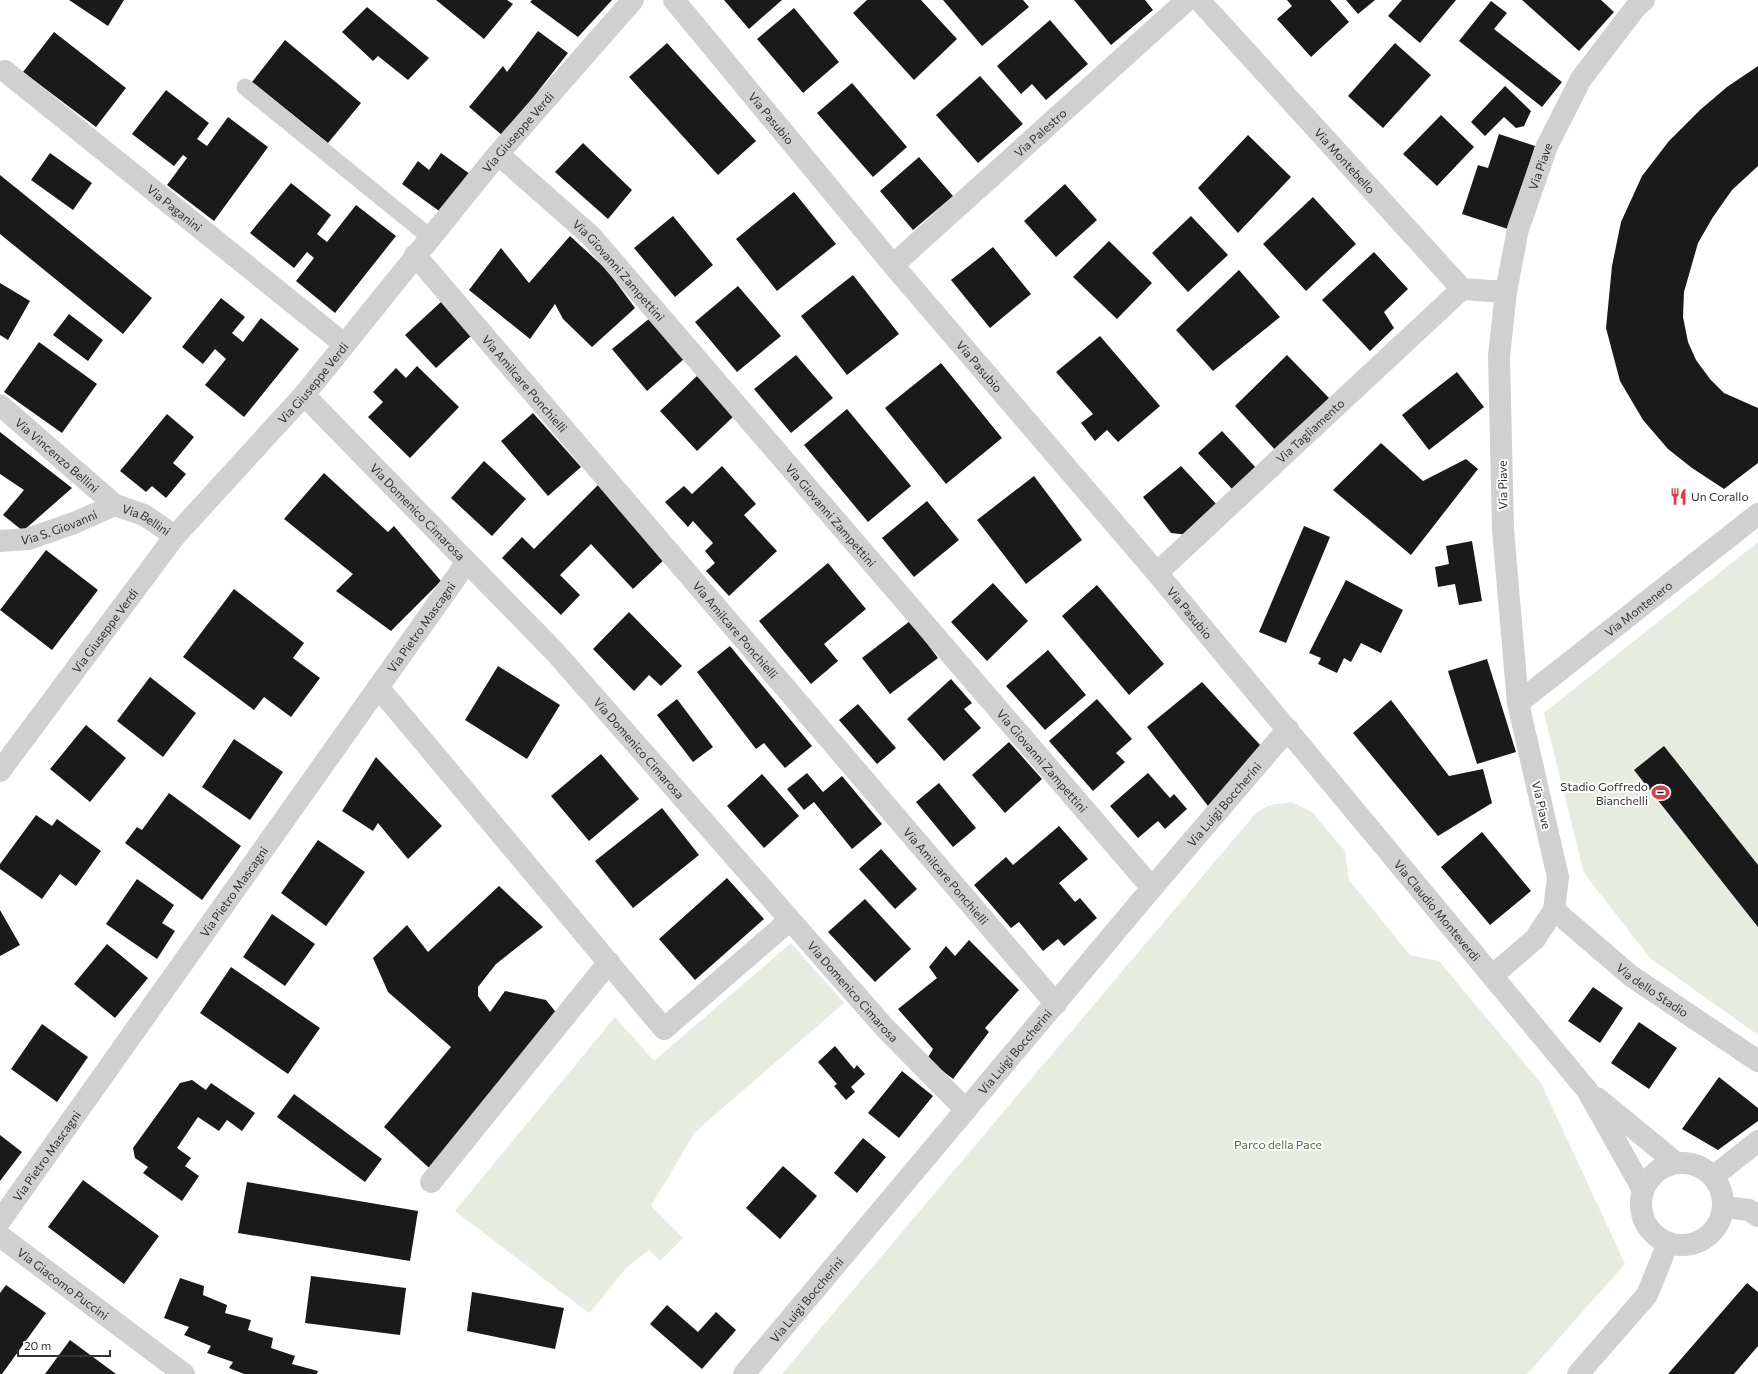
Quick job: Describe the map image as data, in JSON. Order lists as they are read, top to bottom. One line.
{"streets":{"street":["Via Pasubio","Via Giuseppe Verdi","Via Palestro","Via Montebello","Via Piave","Via Paganini","Via Giovanni Zampettini","Via Amilcare Ponchielli","Via Tagliamento","Via Vincenzo Bellini","Via Domenico Cimarosa","Via Bellini","Via S. Giovanni","Via Montenero","Via Pietro Mascagni","Via Luigi Boccherini","Via Claudio Monteverdi","Via dello Stadio","Via Giacomo Puccini"]},"crossings":[["Via Pasubio","Via Palestro"],["Via Pasubio","Via Tagliamento"],["Via Pasubio","Via Luigi Boccherini"],["Via Pasubio","Via Claudio Monteverdi"],["Via Giuseppe Verdi","Via Paganini"],["Via Giuseppe Verdi","Via Giovanni Zampettini"],["Via Giuseppe Verdi","Via Amilcare Ponchielli"],["Via Giuseppe Verdi","Via Domenico Cimarosa"],["Via Giuseppe Verdi","Via Bellini"],["Via Montebello","Via Tagliamento"],["Via Piave","Via Montenero"],["Via Piave","Via Claudio Monteverdi"],["Via Piave","Via dello Stadio"],["Via Giovanni Zampettini","Via Luigi Boccherini"],["Via Amilcare Ponchielli","Via Luigi Boccherini"],["Via Vincenzo Bellini","Via Bellini"],["Via Vincenzo Bellini","Via S. Giovanni"],["Via Domenico Cimarosa","Via Pietro Mascagni"],["Via Domenico Cimarosa","Via Luigi Boccherini"],["Via Bellini","Via S. Giovanni"],["Via Luigi Boccherini","Via Claudio Monteverdi"]],"parks":["Parco della Pace"],"places":{"restaurant":["Un Corallo"],"sports":["Stadio Goffredo Bianchelli"]},"scale_bar":"20 m"}
